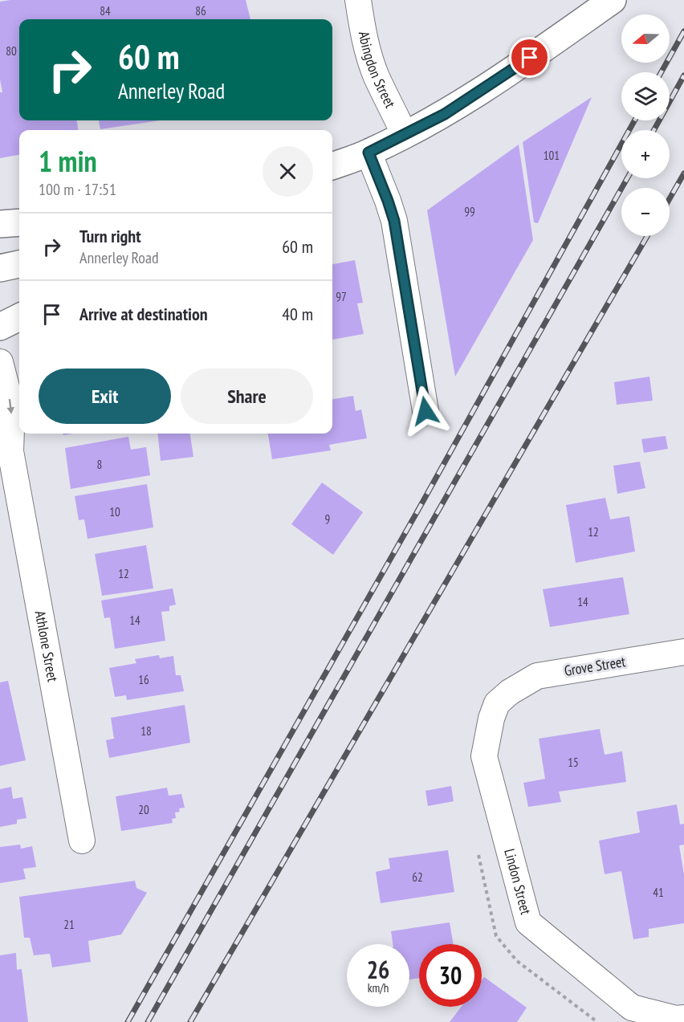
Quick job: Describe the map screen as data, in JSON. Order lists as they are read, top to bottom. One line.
{"streets":{"street":["Abingdon Street","Athlone Street","Grove Street","Lindon Street"]},"crossings":[["Grove Street","Lindon Street"]],"house_numbers":["84","86","80","101","99","97","8","10","9","12","12","14","14","16","18","15","20","62","41","21"],"north":"left","page":{"map_buttons":["+","−"],"turn":["60 m","Annerley Road"],"heading":["1 min","100 m · 17:51"],"list":[{"name":"Turn right","note":"Annerley Road","value":"60 m"},{"name":"Arrive at destination","value":"40 m"}],"buttons":["Exit","Share"],"speed":"26 km/h","limit":"30"}}
